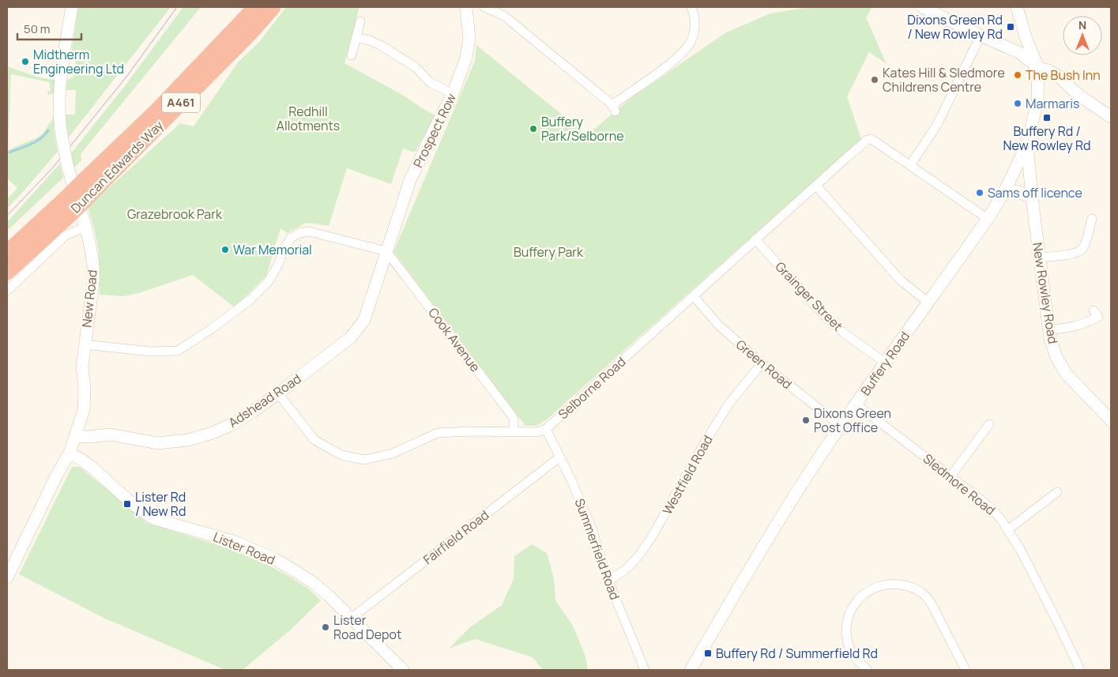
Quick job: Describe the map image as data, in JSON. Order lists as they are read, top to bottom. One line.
{"streets":{"highway":["A461","Duncan Edwards Way"],"street":["Prospect Row","New Rowley Road","Grainger Street","New Road","Cook Avenue","Buffery Road","Green Road","Selborne Road","Adshead Road","Westfield Road","Sledmore Road","Fairfield Road","Lister Road","Summerfield Road"]},"crossings":[["Prospect Row","Cook Avenue"],["Prospect Row","Adshead Road"],["New Rowley Road","Buffery Road"],["Grainger Street","Buffery Road"],["Grainger Street","Selborne Road"],["New Road","Adshead Road"],["New Road","Lister Road"],["Cook Avenue","Selborne Road"],["Cook Avenue","Adshead Road"],["Buffery Road","Green Road"],["Buffery Road","Sledmore Road"],["Green Road","Selborne Road"],["Green Road","Westfield Road"],["Selborne Road","Adshead Road"],["Selborne Road","Summerfield Road"],["Westfield Road","Summerfield Road"],["Fairfield Road","Lister Road"],["Fairfield Road","Summerfield Road"]],"parks":["Redhill Allotments","Grazebrook Park","Buffery Park"],"places":{"transit":["Dixons Green Rd / New Rowley Rd","Buffery Rd / New Rowley Rd","Lister Rd / New Rd","Buffery Rd / Summerfield Rd"],"other":["Midtherm Engineering Ltd","The Bush Inn","Kates Hill & Sledmore Childrens Centre","Marmaris","Buffery Park/Selborne","Sams off licence","War Memorial","Dixons Green Post Office","Lister Road Depot"]},"scale_bar":"50 m","north":"top"}
